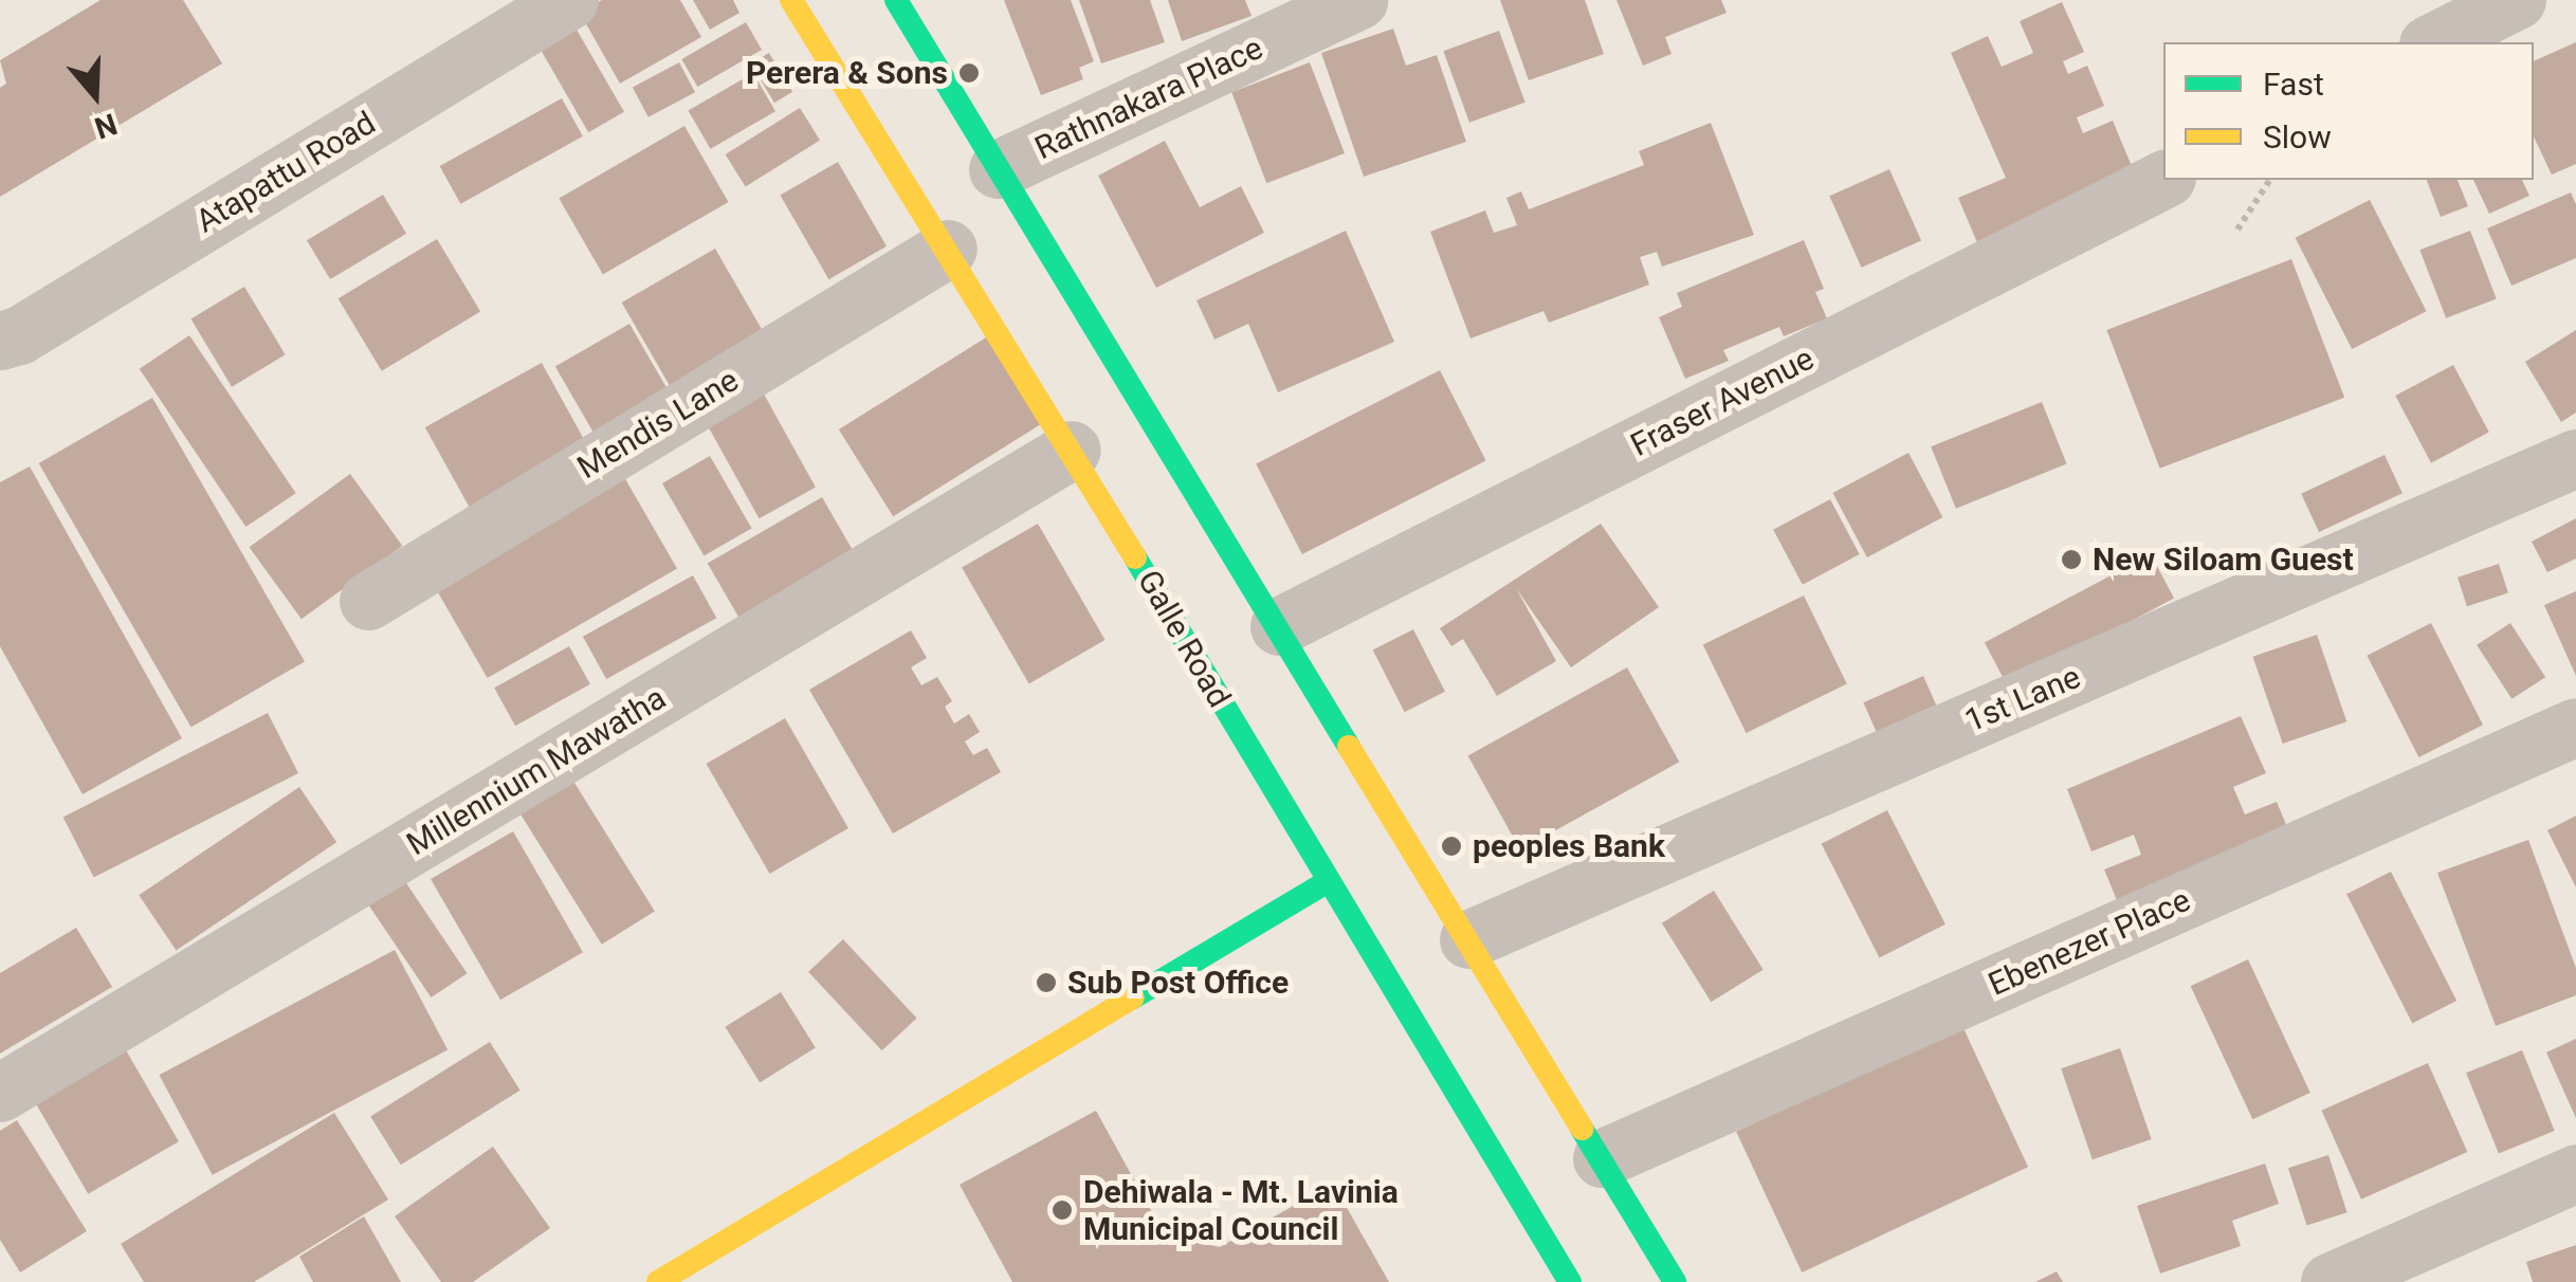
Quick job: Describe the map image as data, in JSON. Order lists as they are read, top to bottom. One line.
{"streets":{"main road":["Galle Road"],"street":["Rathnakara Place","Atapattu Road","Fraser Avenue","Mendis Lane","1st Lane","Millennium Mawatha","Ebenezer Place"]},"crossings":[["Mendis Lane","Galle Road"],["Galle Road","Millennium Mawatha"]],"places":["Perera & Sons","New Siloam Guest","peoples Bank","Sub Post Office","Dehiwala - Mt. Lavinia Municipal Council"],"legend":["Fast","Slow"],"north":"bottom"}
